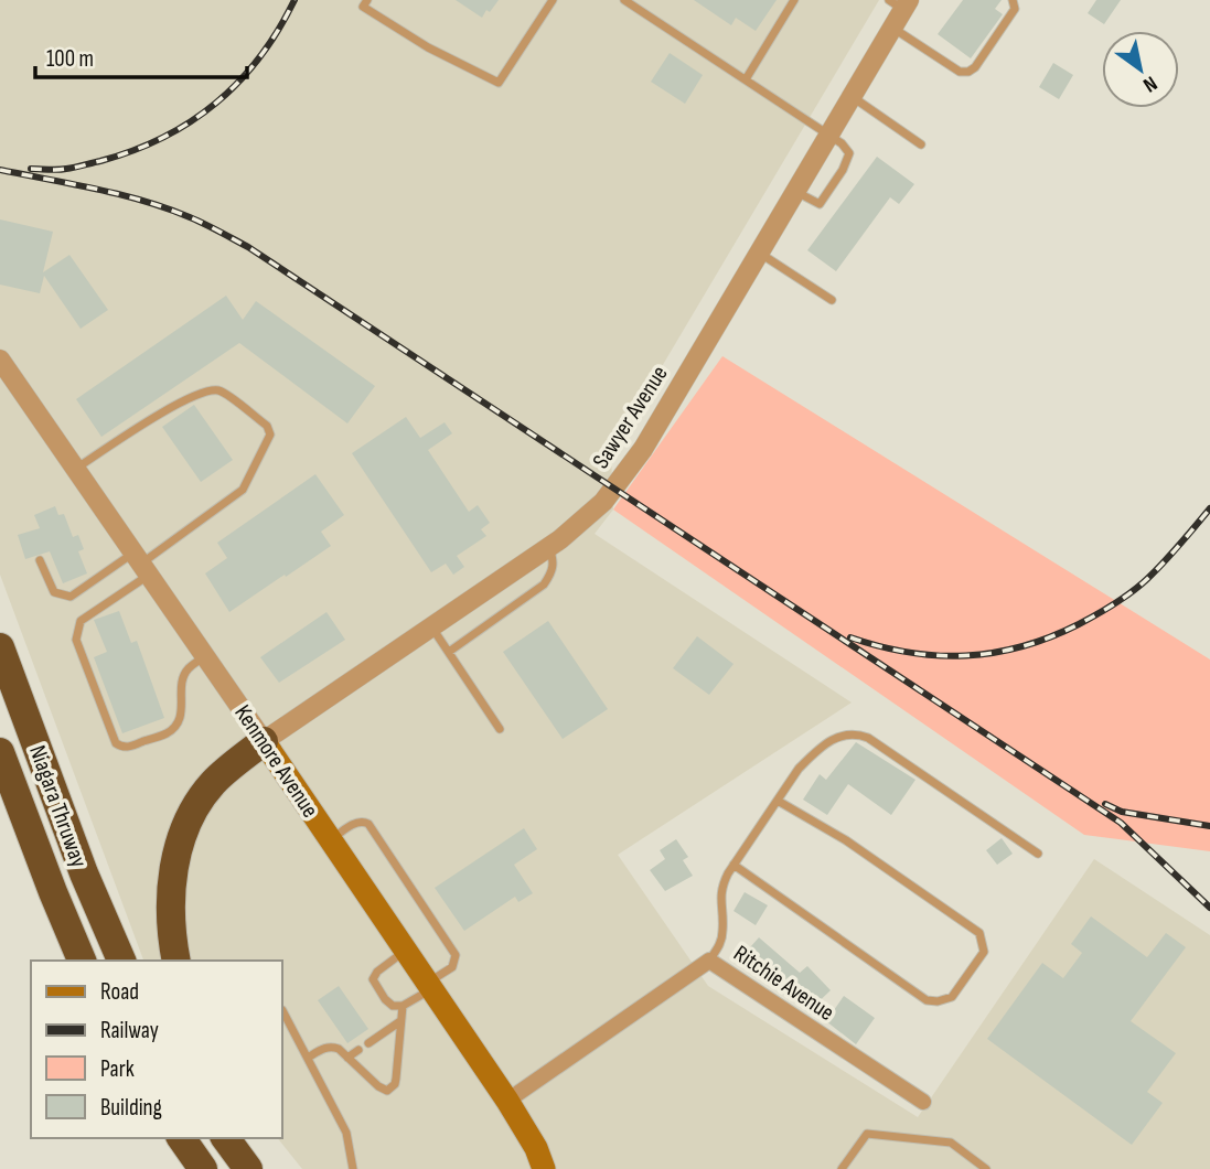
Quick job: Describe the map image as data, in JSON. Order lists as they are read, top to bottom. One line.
{"streets":{"highway":["Niagara Thruway"],"main road":["Kenmore Avenue"],"street":["Sawyer Avenue","Ritchie Avenue"]},"crossings":[["Sawyer Avenue","Kenmore Avenue"],["Kenmore Avenue","Ritchie Avenue"]],"legend":["Road","Railway","Park","Building"],"scale_bar":"100 m","north":"bottom right"}
